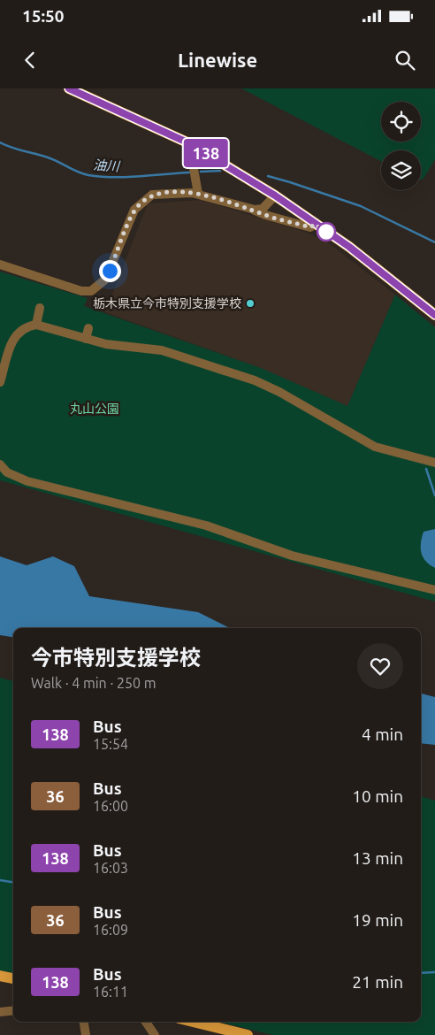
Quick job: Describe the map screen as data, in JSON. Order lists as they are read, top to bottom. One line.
{"water":["油川"],"parks":["丸山公園"],"places":["栃木県立今市特別支援学校"],"lines":["bus line 138"],"page":{"status":"15:50","header":"Linewise","on_map":"138","heading":["今市特別支援学校","Walk · 4 min · 250 m"],"list":[{"mark":"138","name":"Bus","note":"15:54","value":"4 min"},{"mark":"36","name":"Bus","note":"16:00","value":"10 min"},{"mark":"138","name":"Bus","note":"16:03","value":"13 min"},{"mark":"36","name":"Bus","note":"16:09","value":"19 min"},{"mark":"138","name":"Bus","note":"16:11","value":"21 min"}]}}
